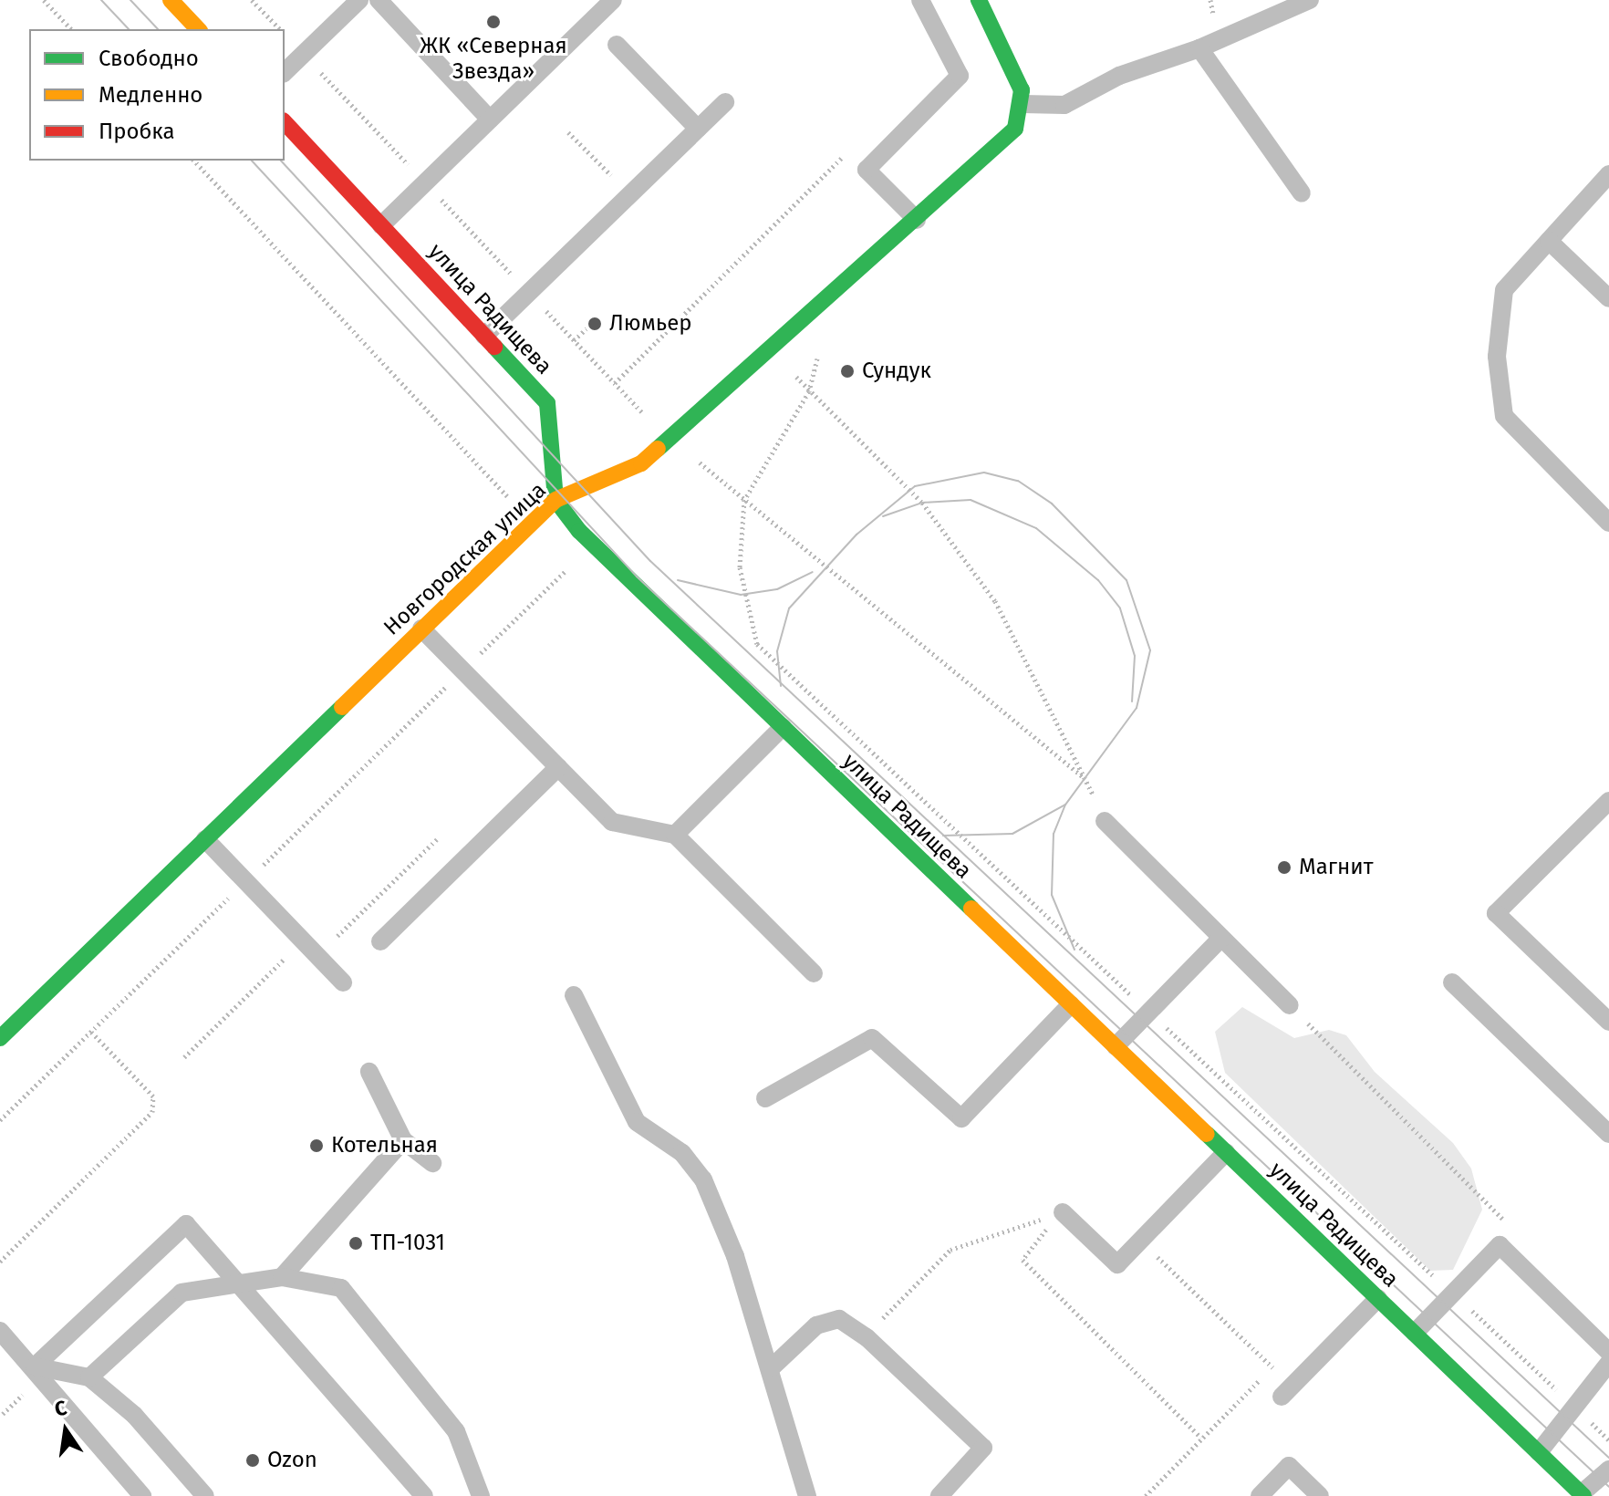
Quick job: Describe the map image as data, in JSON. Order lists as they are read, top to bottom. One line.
{"streets":{"street":["улица Радищева","Новгородская улица"]},"crossings":[["улица Радищева","Новгородская улица"]],"places":["ЖК «Северная Звезда»","Люмьер","Сундук","Магнит","Котельная","ТП-1031","Ozon"],"legend":["Свободно","Медленно","Пробка"],"north":"top"}
